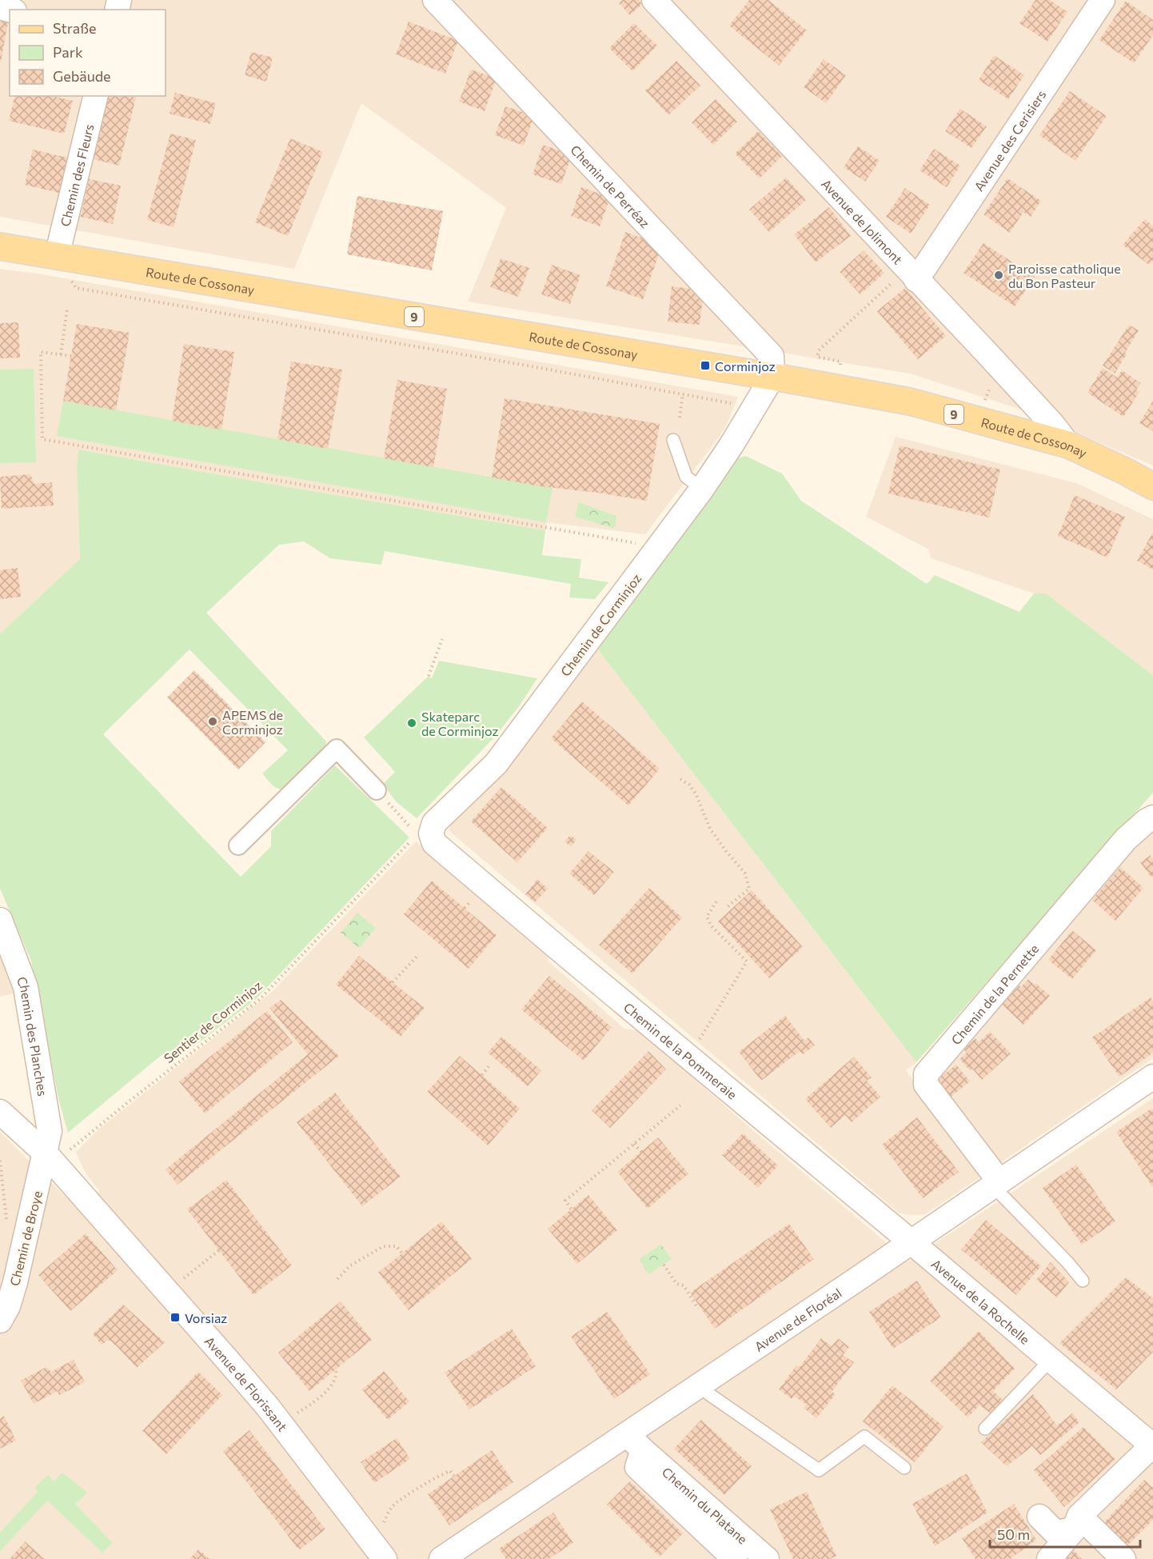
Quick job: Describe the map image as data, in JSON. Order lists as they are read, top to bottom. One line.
{"streets":{"main road":["Route de Cossonay","9"],"street":["Avenue des Cerisiers","Chemin des Fleurs","Chemin de Perréaz","Avenue de Jolimont","Chemin de Corminjoz","Chemin de la Pernette","Chemin des Planches","Chemin de la Pommeraie","Chemin de Broye","Avenue de la Rochelle","Avenue de Floréal","Avenue de Florissant","Chemin du Platane"],"path":["Sentier de Corminjoz"]},"crossings":[["Avenue des Cerisiers","Avenue de Jolimont"],["Chemin des Fleurs","Route de Cossonay"],["Chemin de Perréaz","Route de Cossonay"],["Chemin de Perréaz","Chemin de Corminjoz"],["Avenue de Jolimont","Route de Cossonay"],["Route de Cossonay","Chemin de Corminjoz"],["Chemin de Corminjoz","Chemin de la Pommeraie"],["Chemin de la Pernette","Avenue de Floréal"],["Chemin des Planches","Chemin de Broye"],["Chemin des Planches","Avenue de Florissant"],["Chemin de la Pommeraie","Avenue de la Rochelle"],["Chemin de la Pommeraie","Avenue de Floréal"],["Chemin de Broye","Avenue de Florissant"],["Avenue de la Rochelle","Avenue de Floréal"],["Avenue de Floréal","Chemin du Platane"]],"places":{"other":["Paroisse catholique du Bon Pasteur","APEMS de Corminjoz","Skateparc de Corminjoz"],"transit":["Corminjoz","Vorsiaz"]},"legend":["Straße","Park","Gebäude"],"scale_bar":"50 m"}
